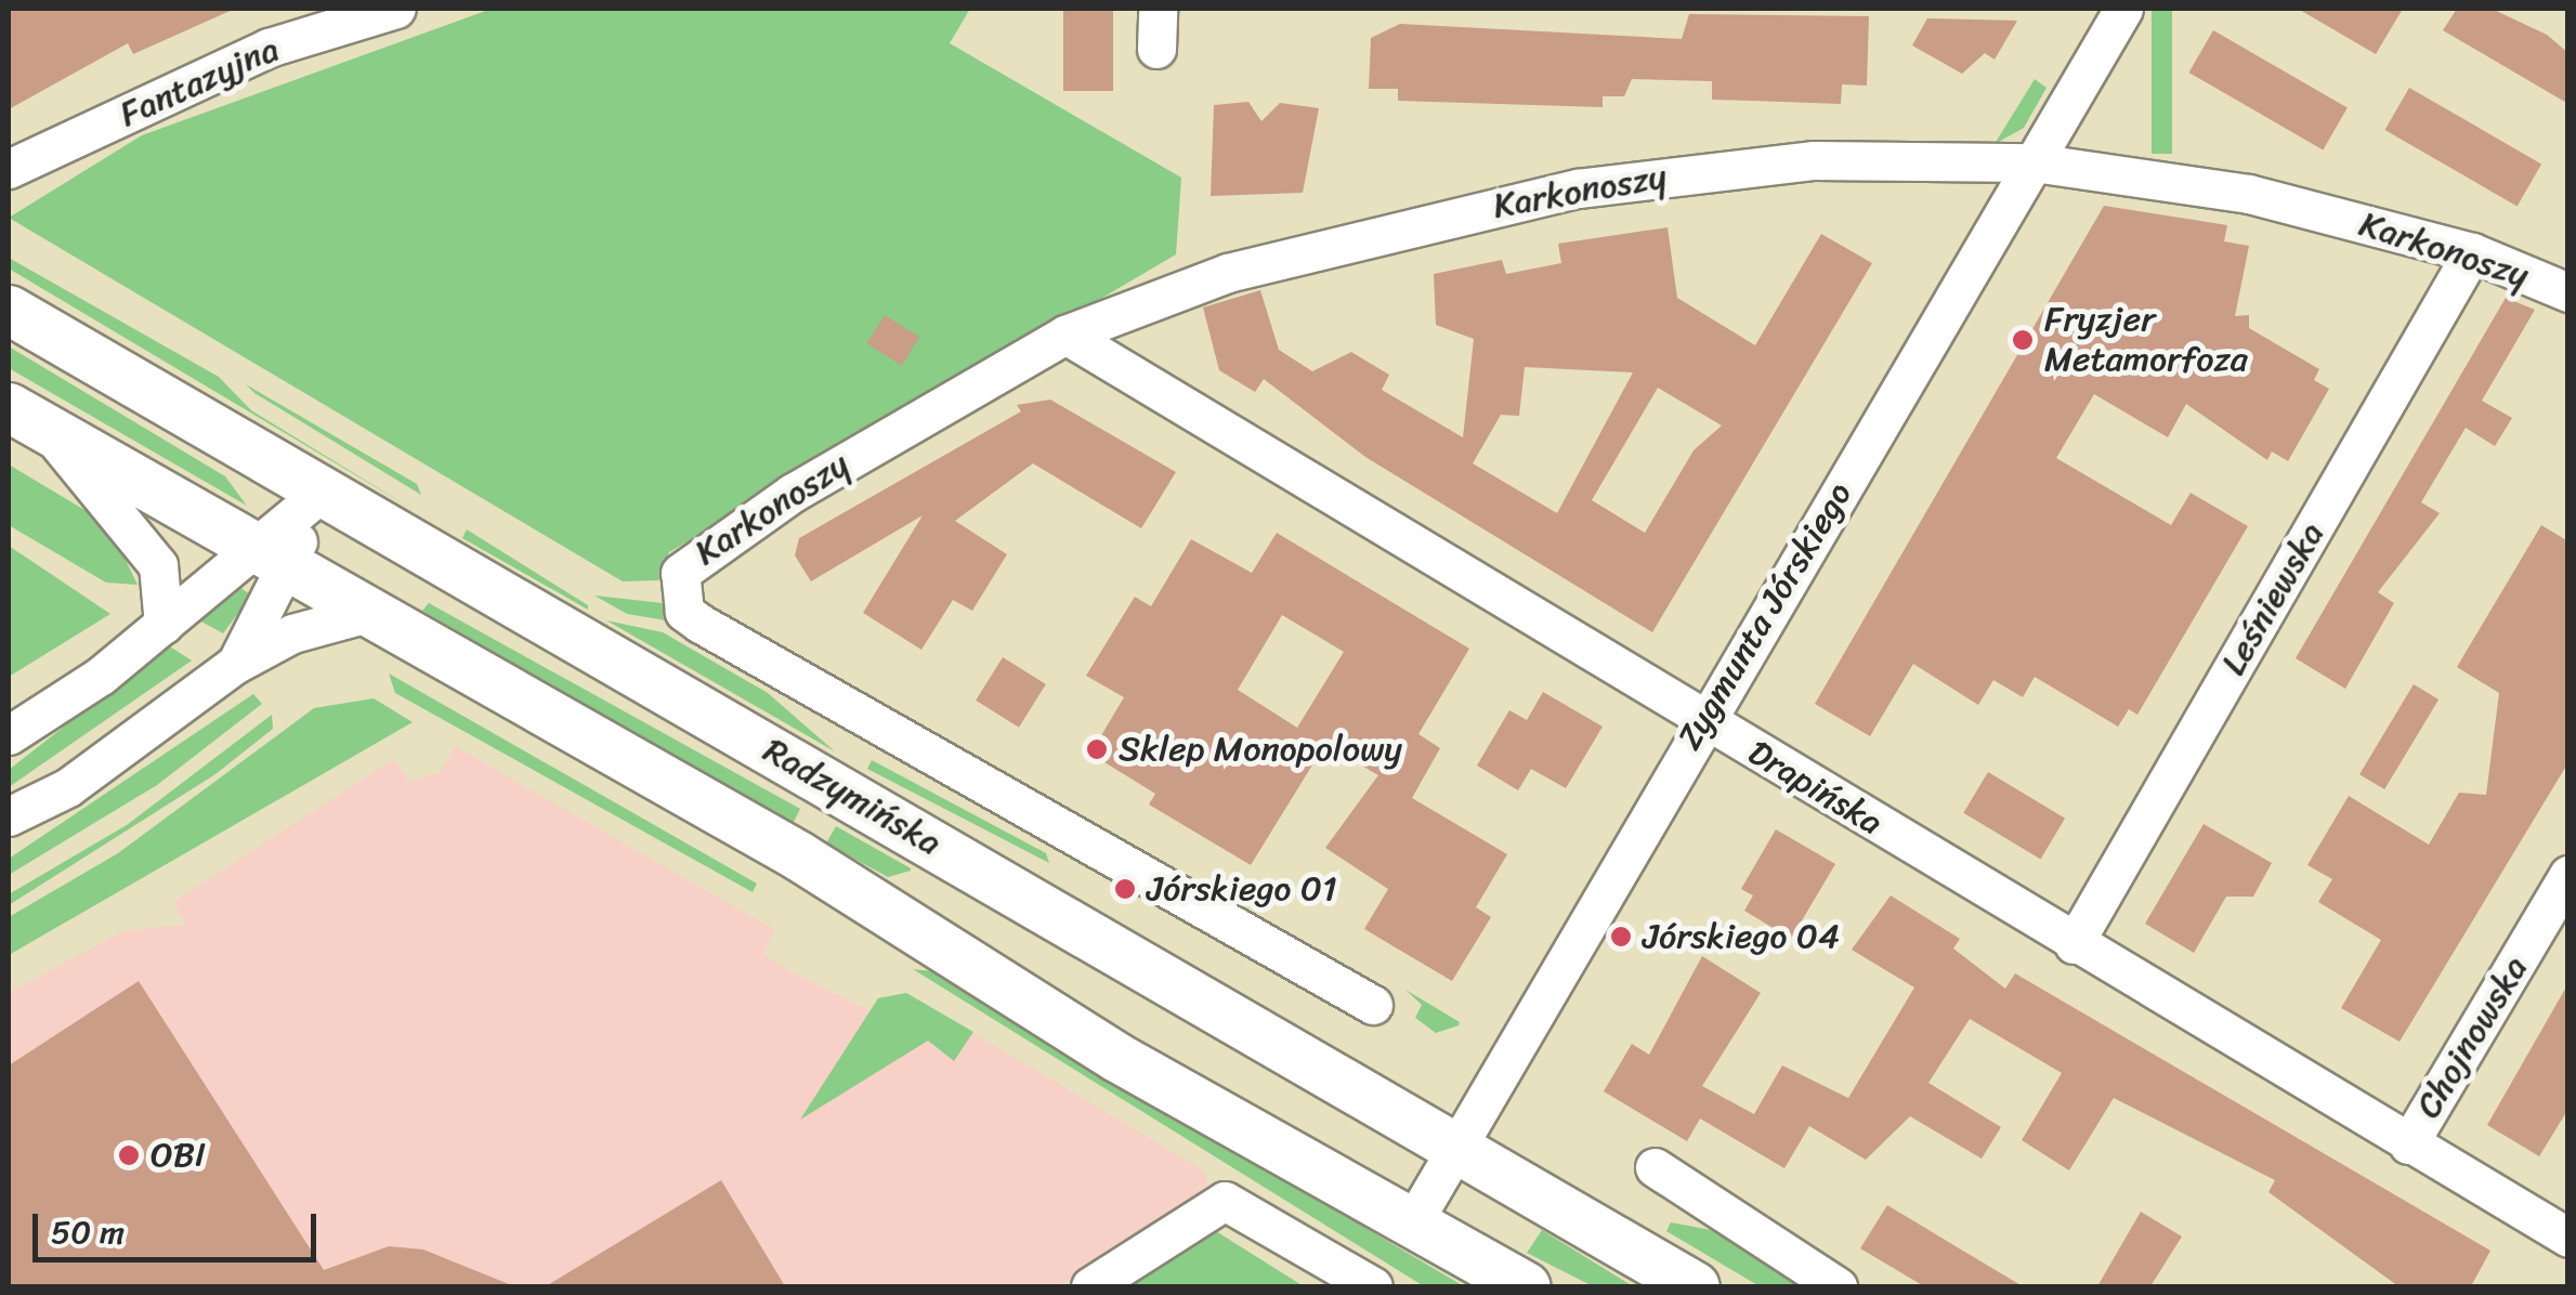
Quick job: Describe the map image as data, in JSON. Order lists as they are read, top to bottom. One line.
{"streets":{"main road":["Radzymińska"],"street":["Fantazyjna","Karkonoszy","Leśniewska","Zygmunta Jórskiego","Drapińska","Chojnowska"]},"crossings":[["Karkonoszy","Leśniewska"],["Karkonoszy","Zygmunta Jórskiego"],["Karkonoszy","Drapińska"],["Karkonoszy","Radzymińska"],["Leśniewska","Drapińska"],["Zygmunta Jórskiego","Drapińska"],["Zygmunta Jórskiego","Radzymińska"],["Drapińska","Chojnowska"]],"places":["Fryzjer Metamorfoza","Sklep Monopolowy","Jórskiego 01","Jórskiego 04","OBI"],"scale_bar":"50 m"}
